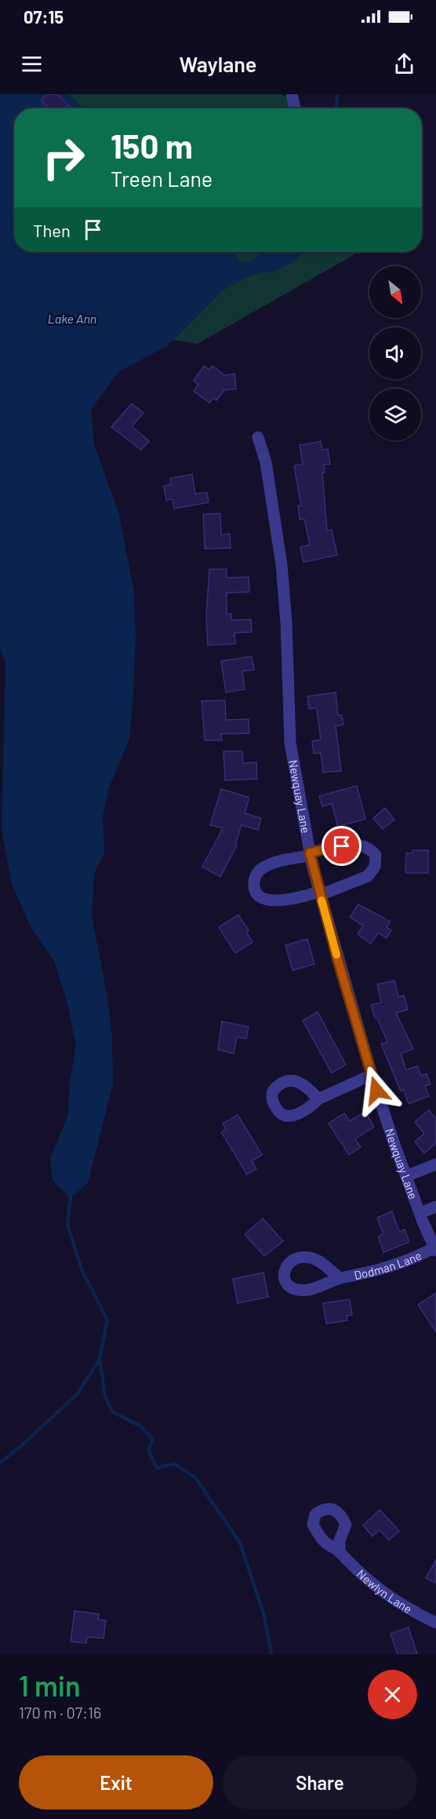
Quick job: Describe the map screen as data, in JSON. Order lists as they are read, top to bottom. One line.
{"streets":{"street":["Newquay Lane","Dodman Lane","Newlyn Lane"]},"crossings":[["Newquay Lane","Dodman Lane"]],"water":["Lake Ann"],"north":"bottom right","page":{"status":"07:15","header":"Waylane","turn":["150 m","Treen Lane"],"then":"Then","heading":["1 min","170 m · 07:16"],"buttons":["Exit","Share"]}}
